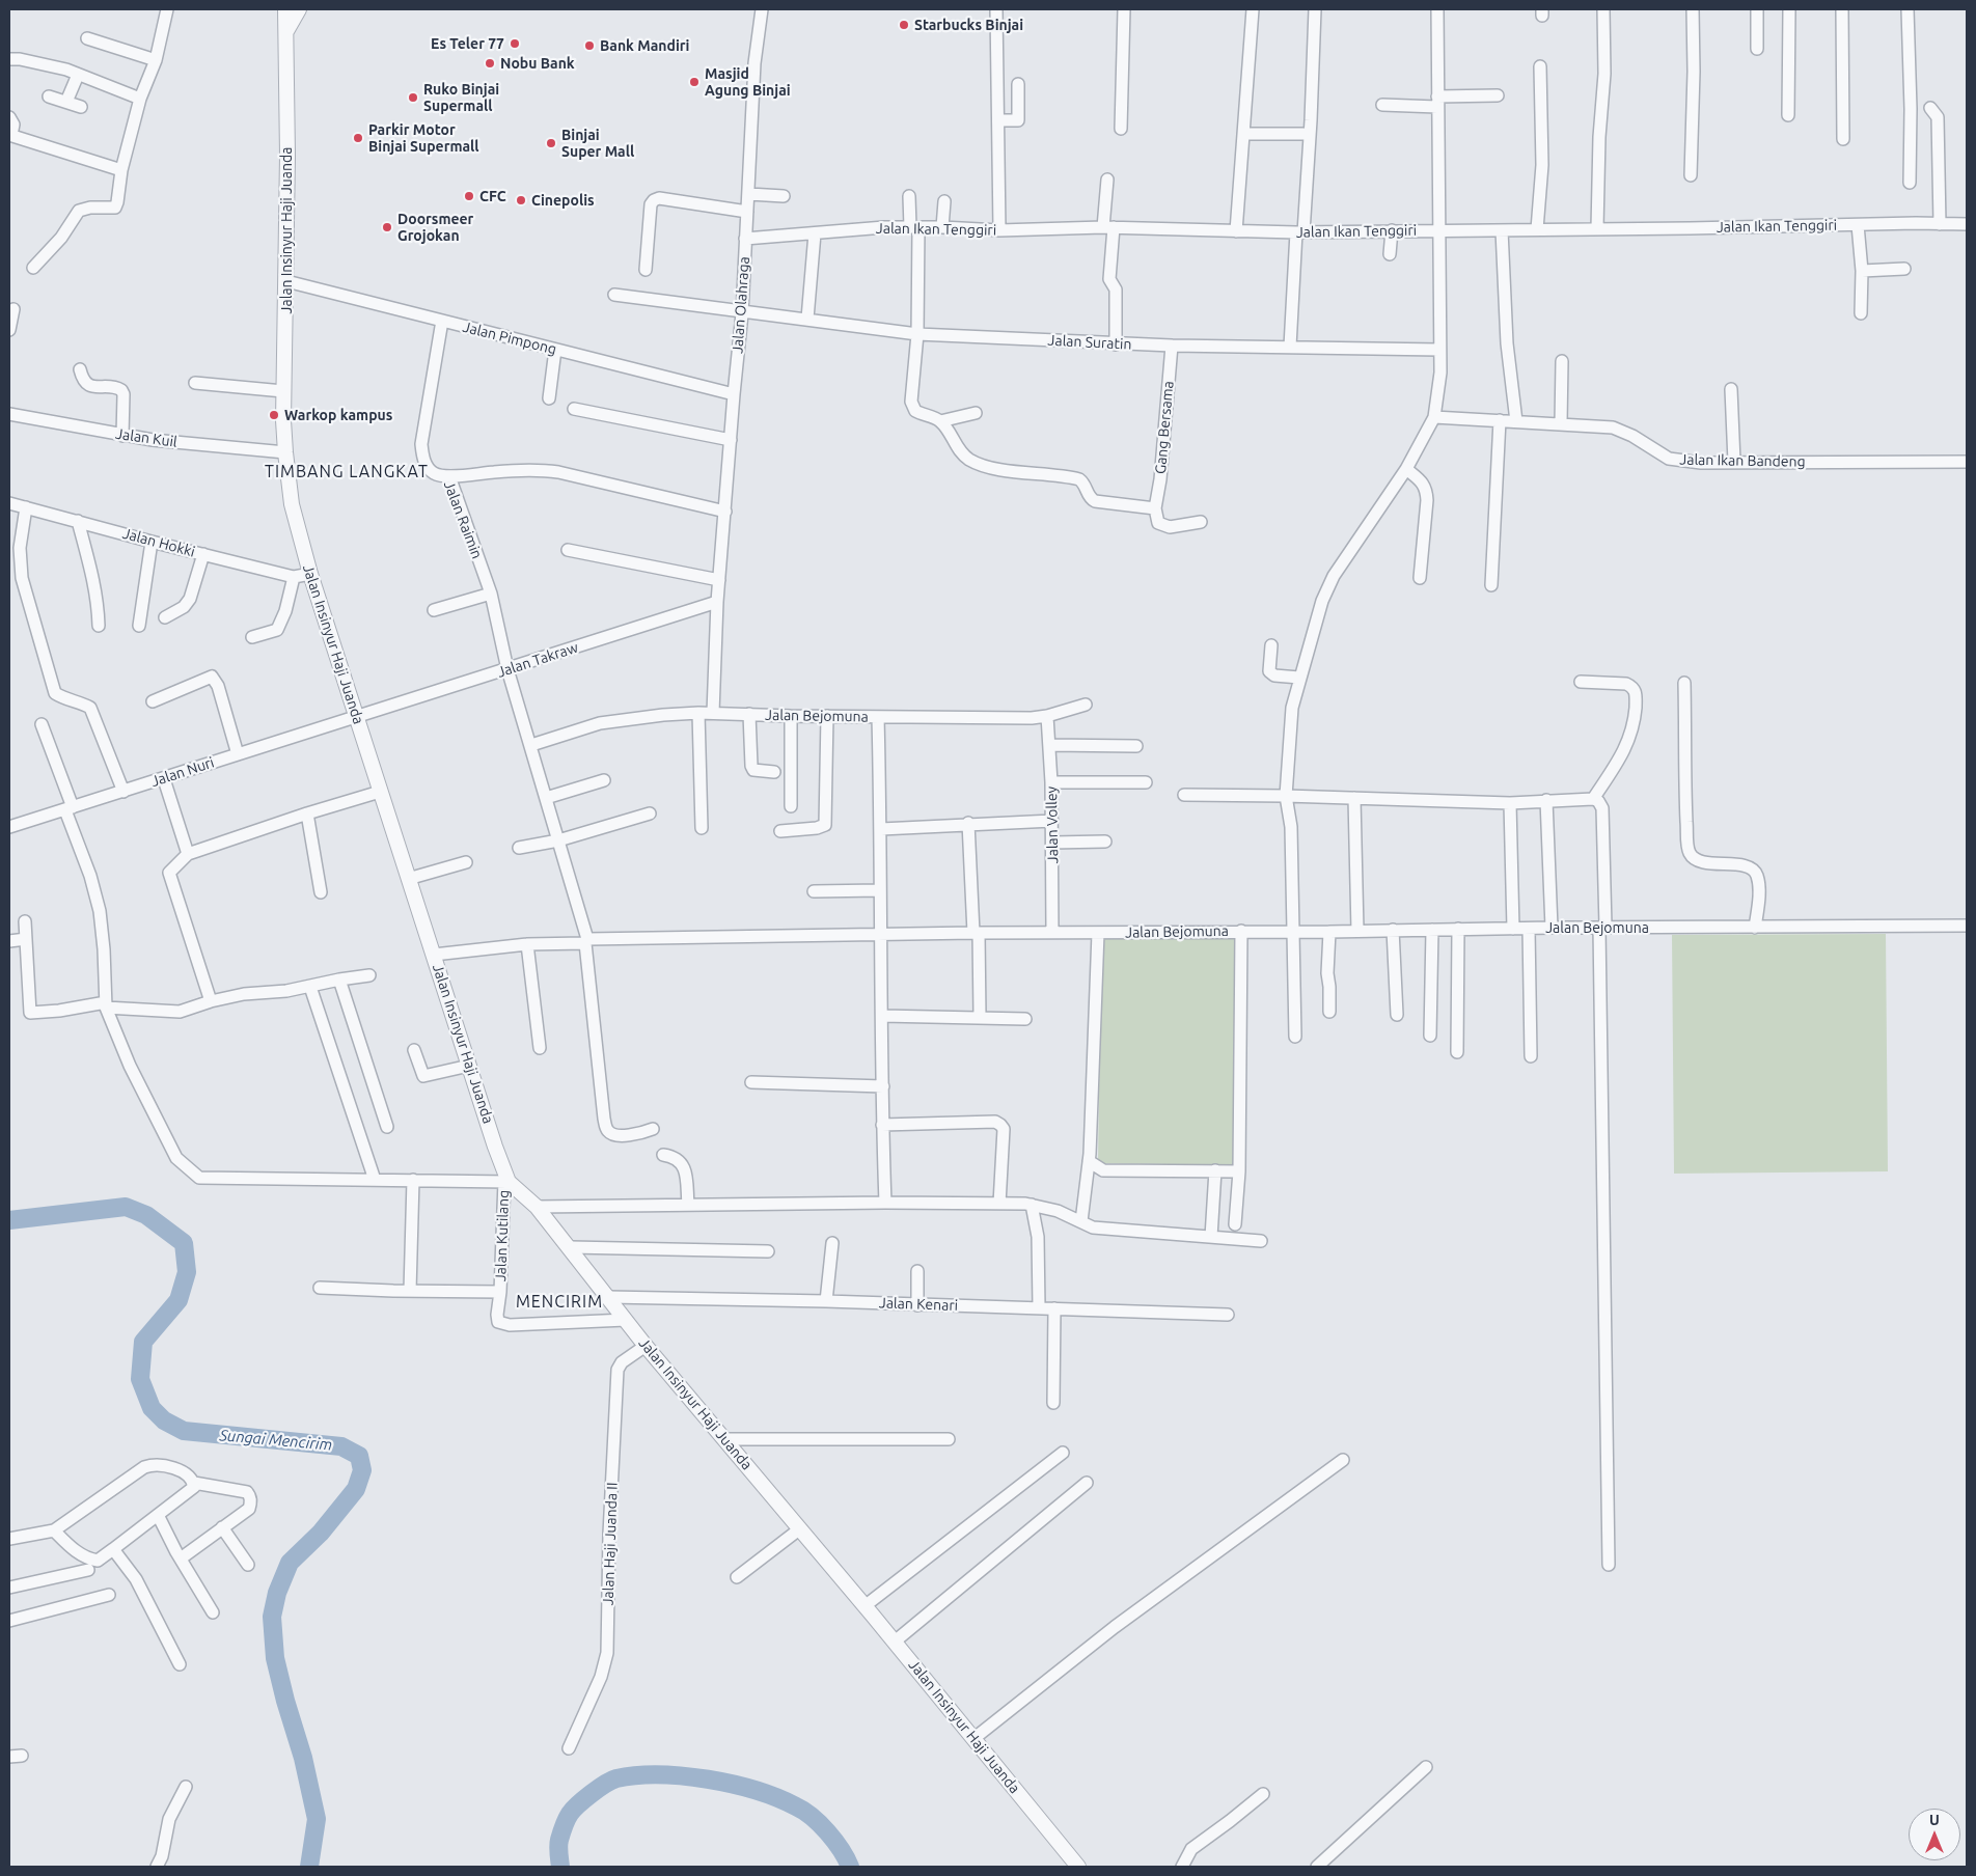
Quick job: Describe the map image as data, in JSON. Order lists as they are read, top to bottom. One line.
{"streets":{"street":["Jalan Ikan Tenggiri","Jalan Insinyur Haji Juanda","Jalan Olahraga","Jalan Pimpong","Jalan Suratin","Gang Bersama","Jalan Kuil","Jalan Ikan Bandeng","Jalan Raimin","Jalan Hokki","Jalan Takraw","Jalan Bejomuna","Jalan Nuri","Jalan Volley","Jalan Kutilang","Jalan Kenari","Jalan Haji Juanda II"]},"crossings":[["Jalan Ikan Tenggiri","Jalan Olahraga"],["Jalan Insinyur Haji Juanda","Jalan Pimpong"],["Jalan Insinyur Haji Juanda","Jalan Kuil"],["Jalan Insinyur Haji Juanda","Jalan Hokki"],["Jalan Insinyur Haji Juanda","Jalan Takraw"],["Jalan Insinyur Haji Juanda","Jalan Nuri"],["Jalan Insinyur Haji Juanda","Jalan Kutilang"],["Jalan Insinyur Haji Juanda","Jalan Kenari"],["Jalan Insinyur Haji Juanda","Jalan Haji Juanda II"],["Jalan Olahraga","Jalan Pimpong"],["Jalan Olahraga","Jalan Suratin"],["Jalan Olahraga","Jalan Takraw"],["Jalan Pimpong","Jalan Raimin"],["Jalan Suratin","Gang Bersama"],["Jalan Raimin","Jalan Takraw"],["Jalan Raimin","Jalan Bejomuna"],["Jalan Takraw","Jalan Nuri"],["Jalan Bejomuna","Jalan Volley"]],"districts":["TIMBANG LANGKAT","MENCIRIM"],"water":["Sungai Mencirim"],"places":["Starbucks Binjai","Es Teler 77","Bank Mandiri","Nobu Bank","Masjid Agung Binjai","Ruko Binjai Supermall","Parkir Motor Binjai Supermall","Binjai Super Mall","CFC","Cinepolis","Doorsmeer Grojokan","Warkop kampus"],"north":"top"}
